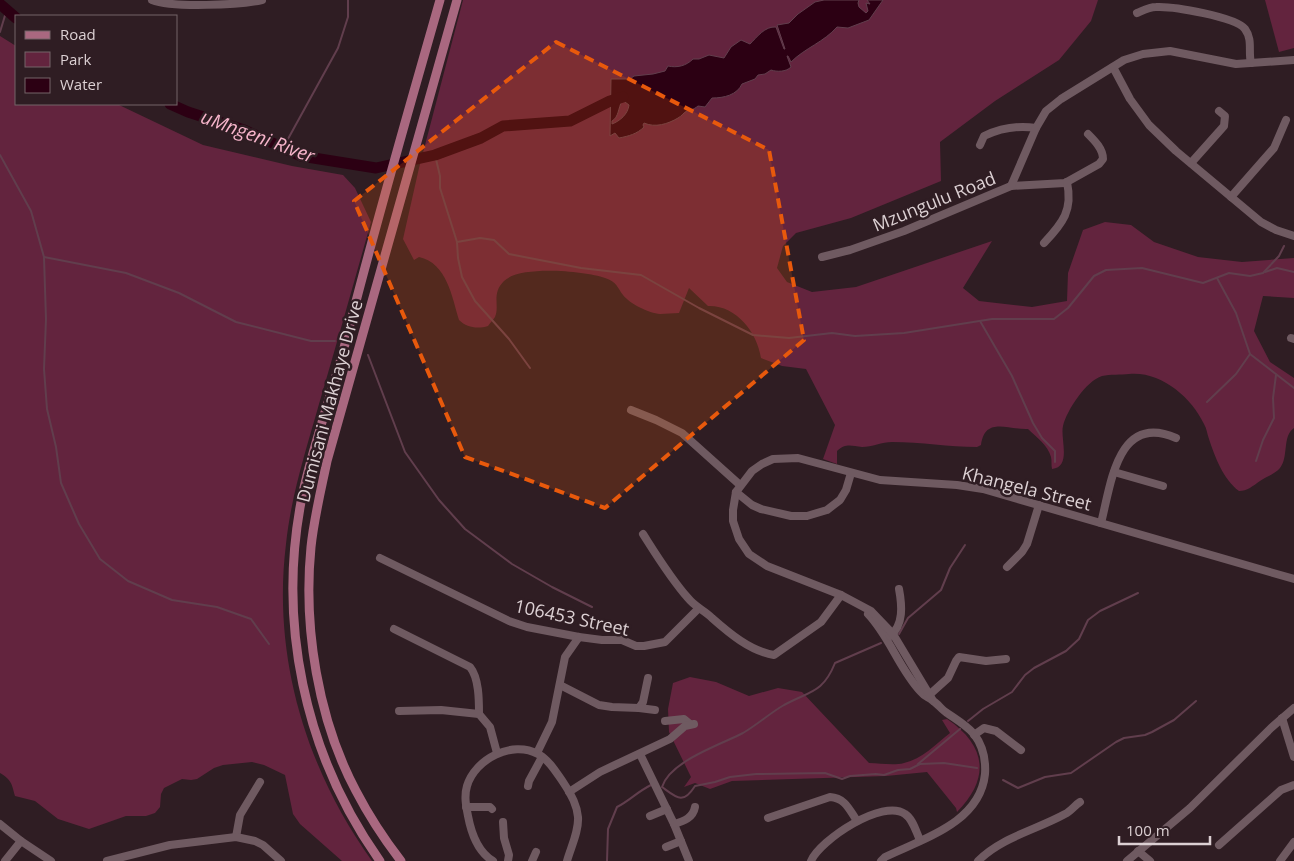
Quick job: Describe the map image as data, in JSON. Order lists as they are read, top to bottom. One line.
{"streets":{"main road":["Dumisani Makhaye Drive"],"street":["Mzungulu Road","Khangela Street","106453 Street"]},"water":["uMngeni River"],"legend":["Road","Park","Water"],"scale_bar":"100 m"}
